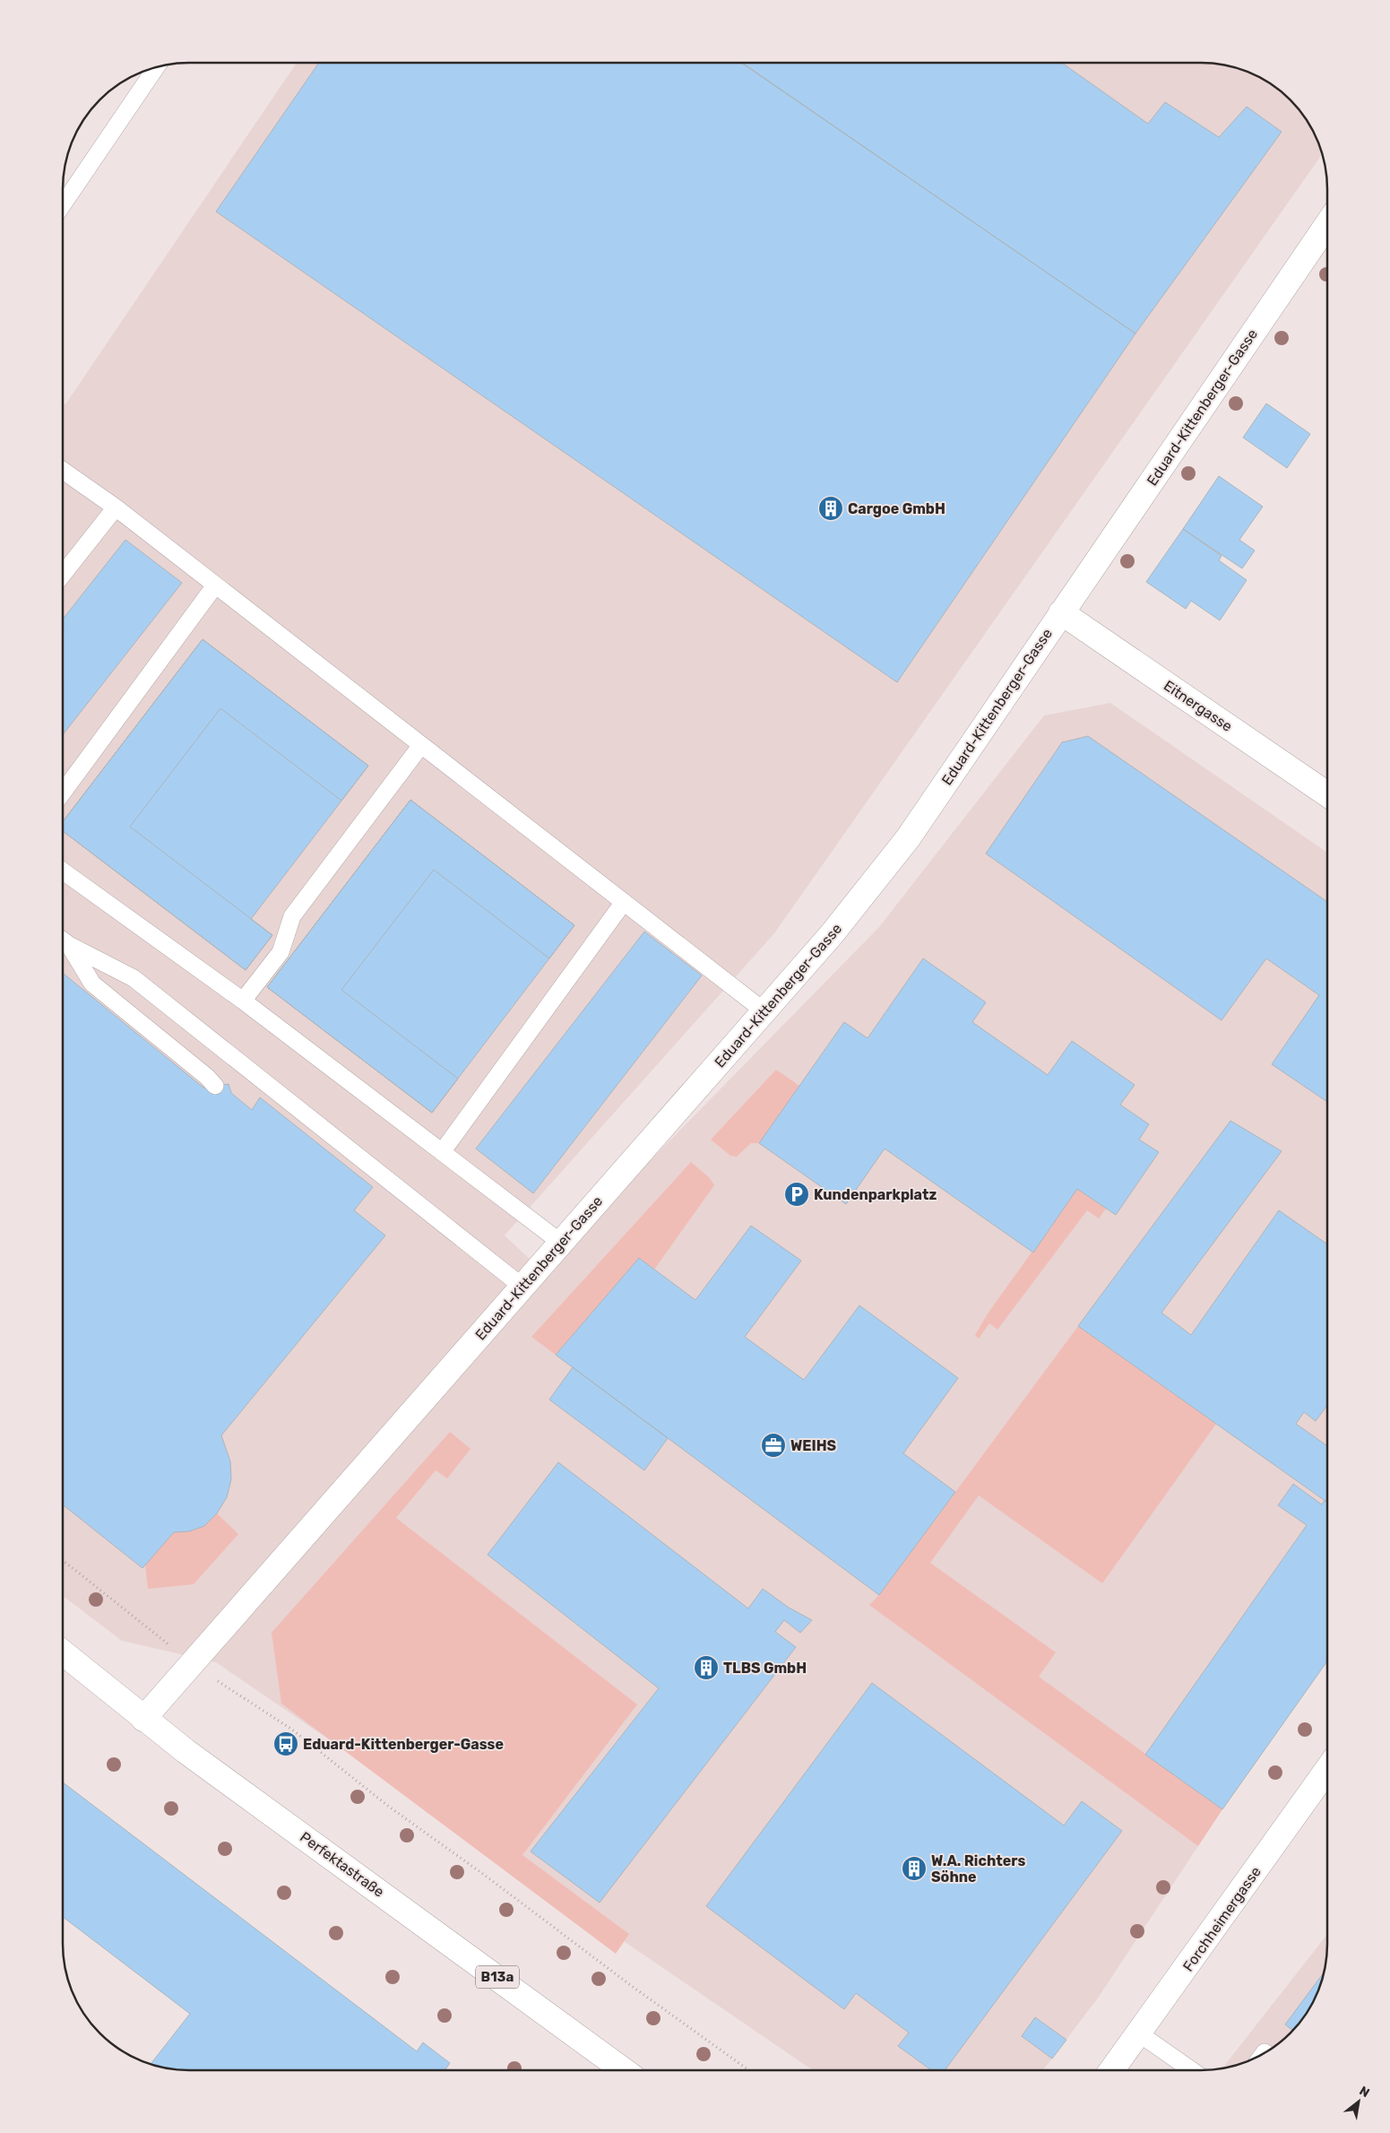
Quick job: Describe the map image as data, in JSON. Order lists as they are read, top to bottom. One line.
{"streets":{"street":["Eduard-Kittenberger-Gasse","Eitnergasse","Perfektastraße","Forchheimergasse","B13a"]},"crossings":[["Eduard-Kittenberger-Gasse","Eitnergasse"],["Eduard-Kittenberger-Gasse","Perfektastraße"]],"places":{"building":["Cargoe GmbH","TLBS GmbH","W.A. Richters Söhne"],"parking":["Kundenparkplatz"],"office":["WEIHS"],"bus stop":["Eduard-Kittenberger-Gasse"]},"north":"top right"}
